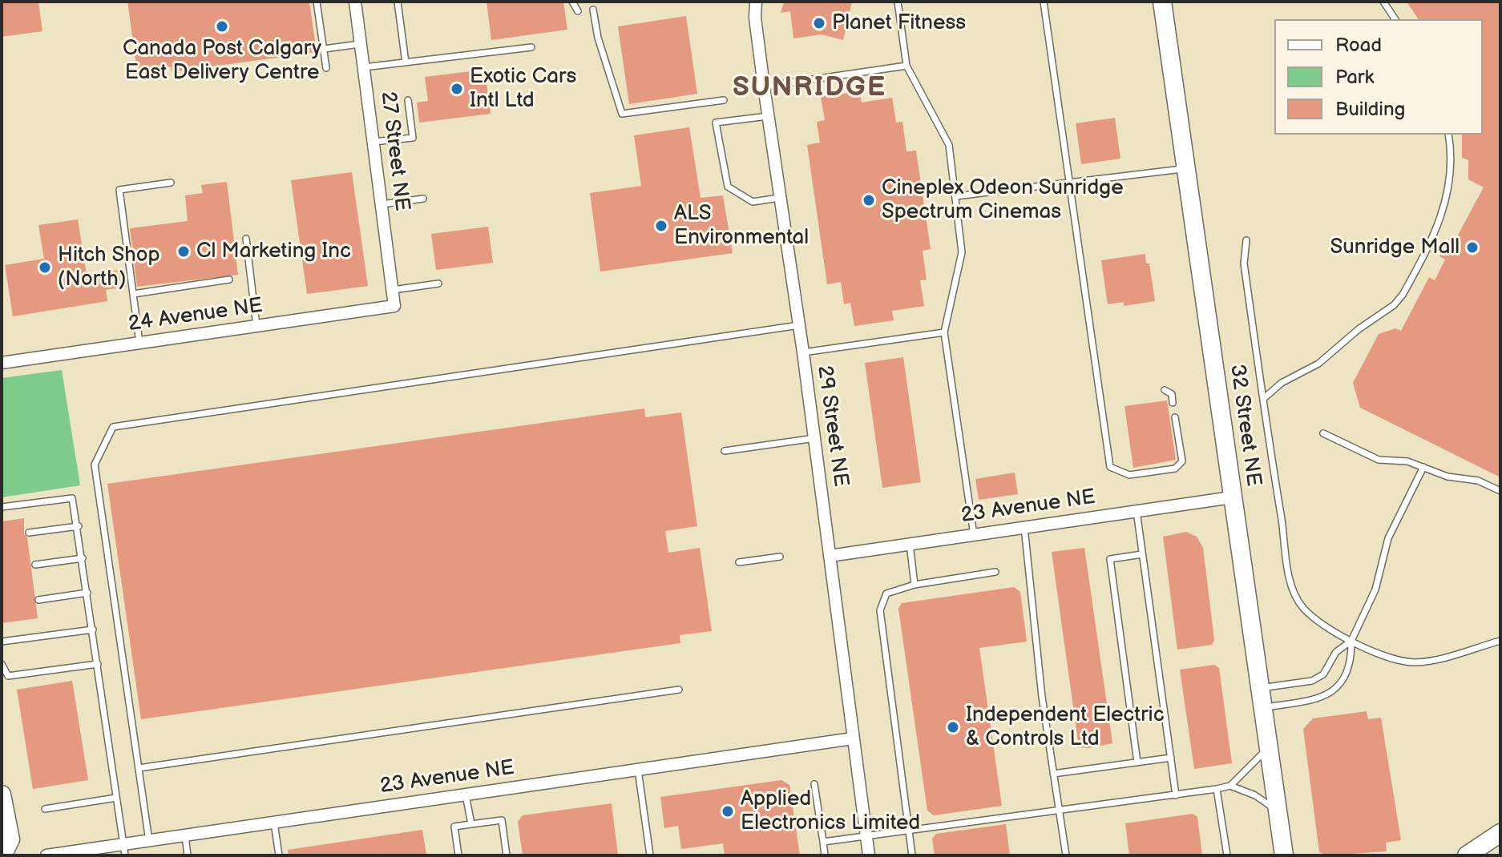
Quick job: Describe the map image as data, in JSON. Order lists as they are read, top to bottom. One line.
{"streets":{"street":["27 Street NE","24 Avenue NE","32 Street NE","29 Street NE","23 Avenue NE"]},"crossings":[["27 Street NE","24 Avenue NE"],["32 Street NE","23 Avenue NE"],["29 Street NE","23 Avenue NE"]],"districts":["SUNRIDGE"],"places":["Planet Fitness","Canada Post Calgary East Delivery Centre","Exotic Cars Intl Ltd","Cineplex Odeon Sunridge Spectrum Cinemas","ALS Environmental","Sunridge Mall","Cl Marketing Inc","Hitch Shop (North)","Independent Electric & Controls Ltd","Applied Electronics Limited"],"legend":["Road","Park","Building"]}
